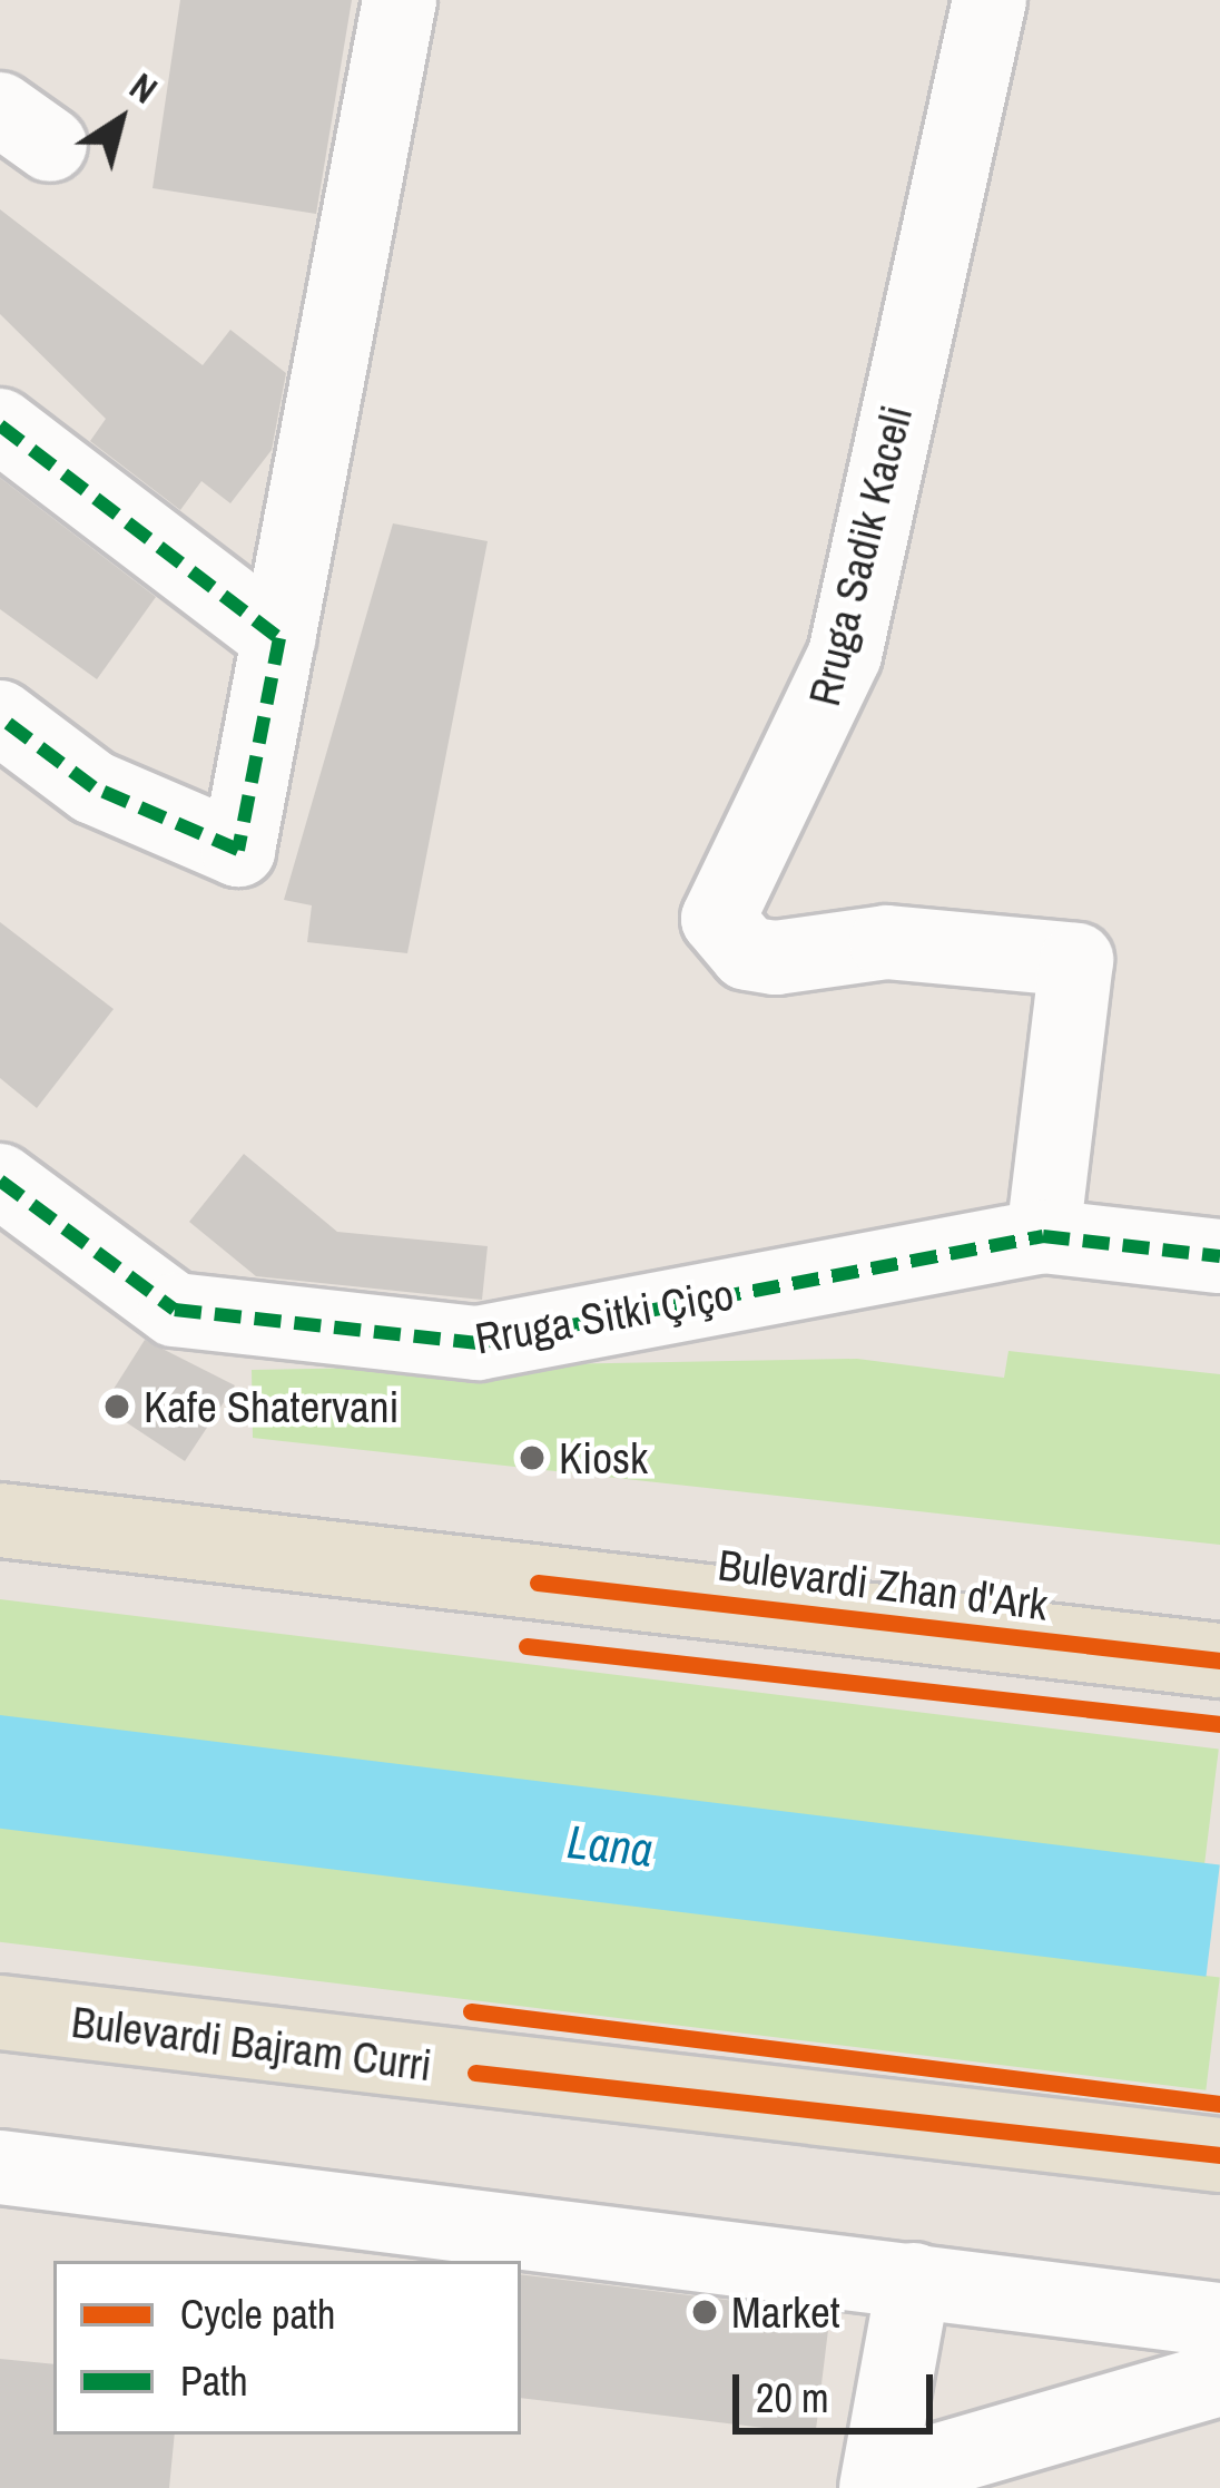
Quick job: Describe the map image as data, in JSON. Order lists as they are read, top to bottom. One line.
{"streets":{"main road":["Bulevardi Zhan d'Ark","Bulevardi Bajram Curri"],"street":["Rruga Sadik Kaceli","Rruga Sitki Çiço"]},"crossings":[["Rruga Sadik Kaceli","Rruga Sitki Çiço"]],"water":["Lana"],"places":["Kafe Shatervani","Kiosk","Market"],"legend":["Cycle path","Path"],"scale_bar":"20 m","north":"top right"}
